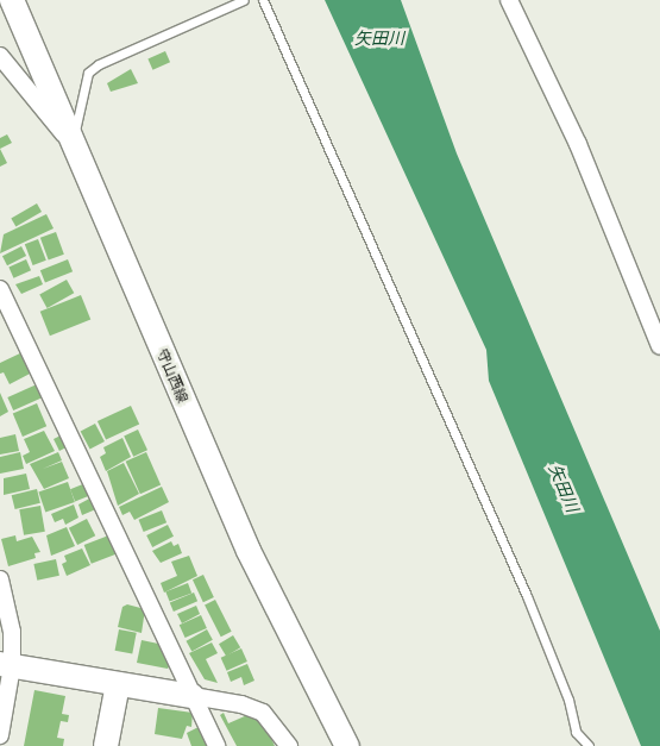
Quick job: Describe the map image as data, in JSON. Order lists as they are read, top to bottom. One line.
{"streets":{"main road":["守山西線"]},"water":["矢田川"]}
